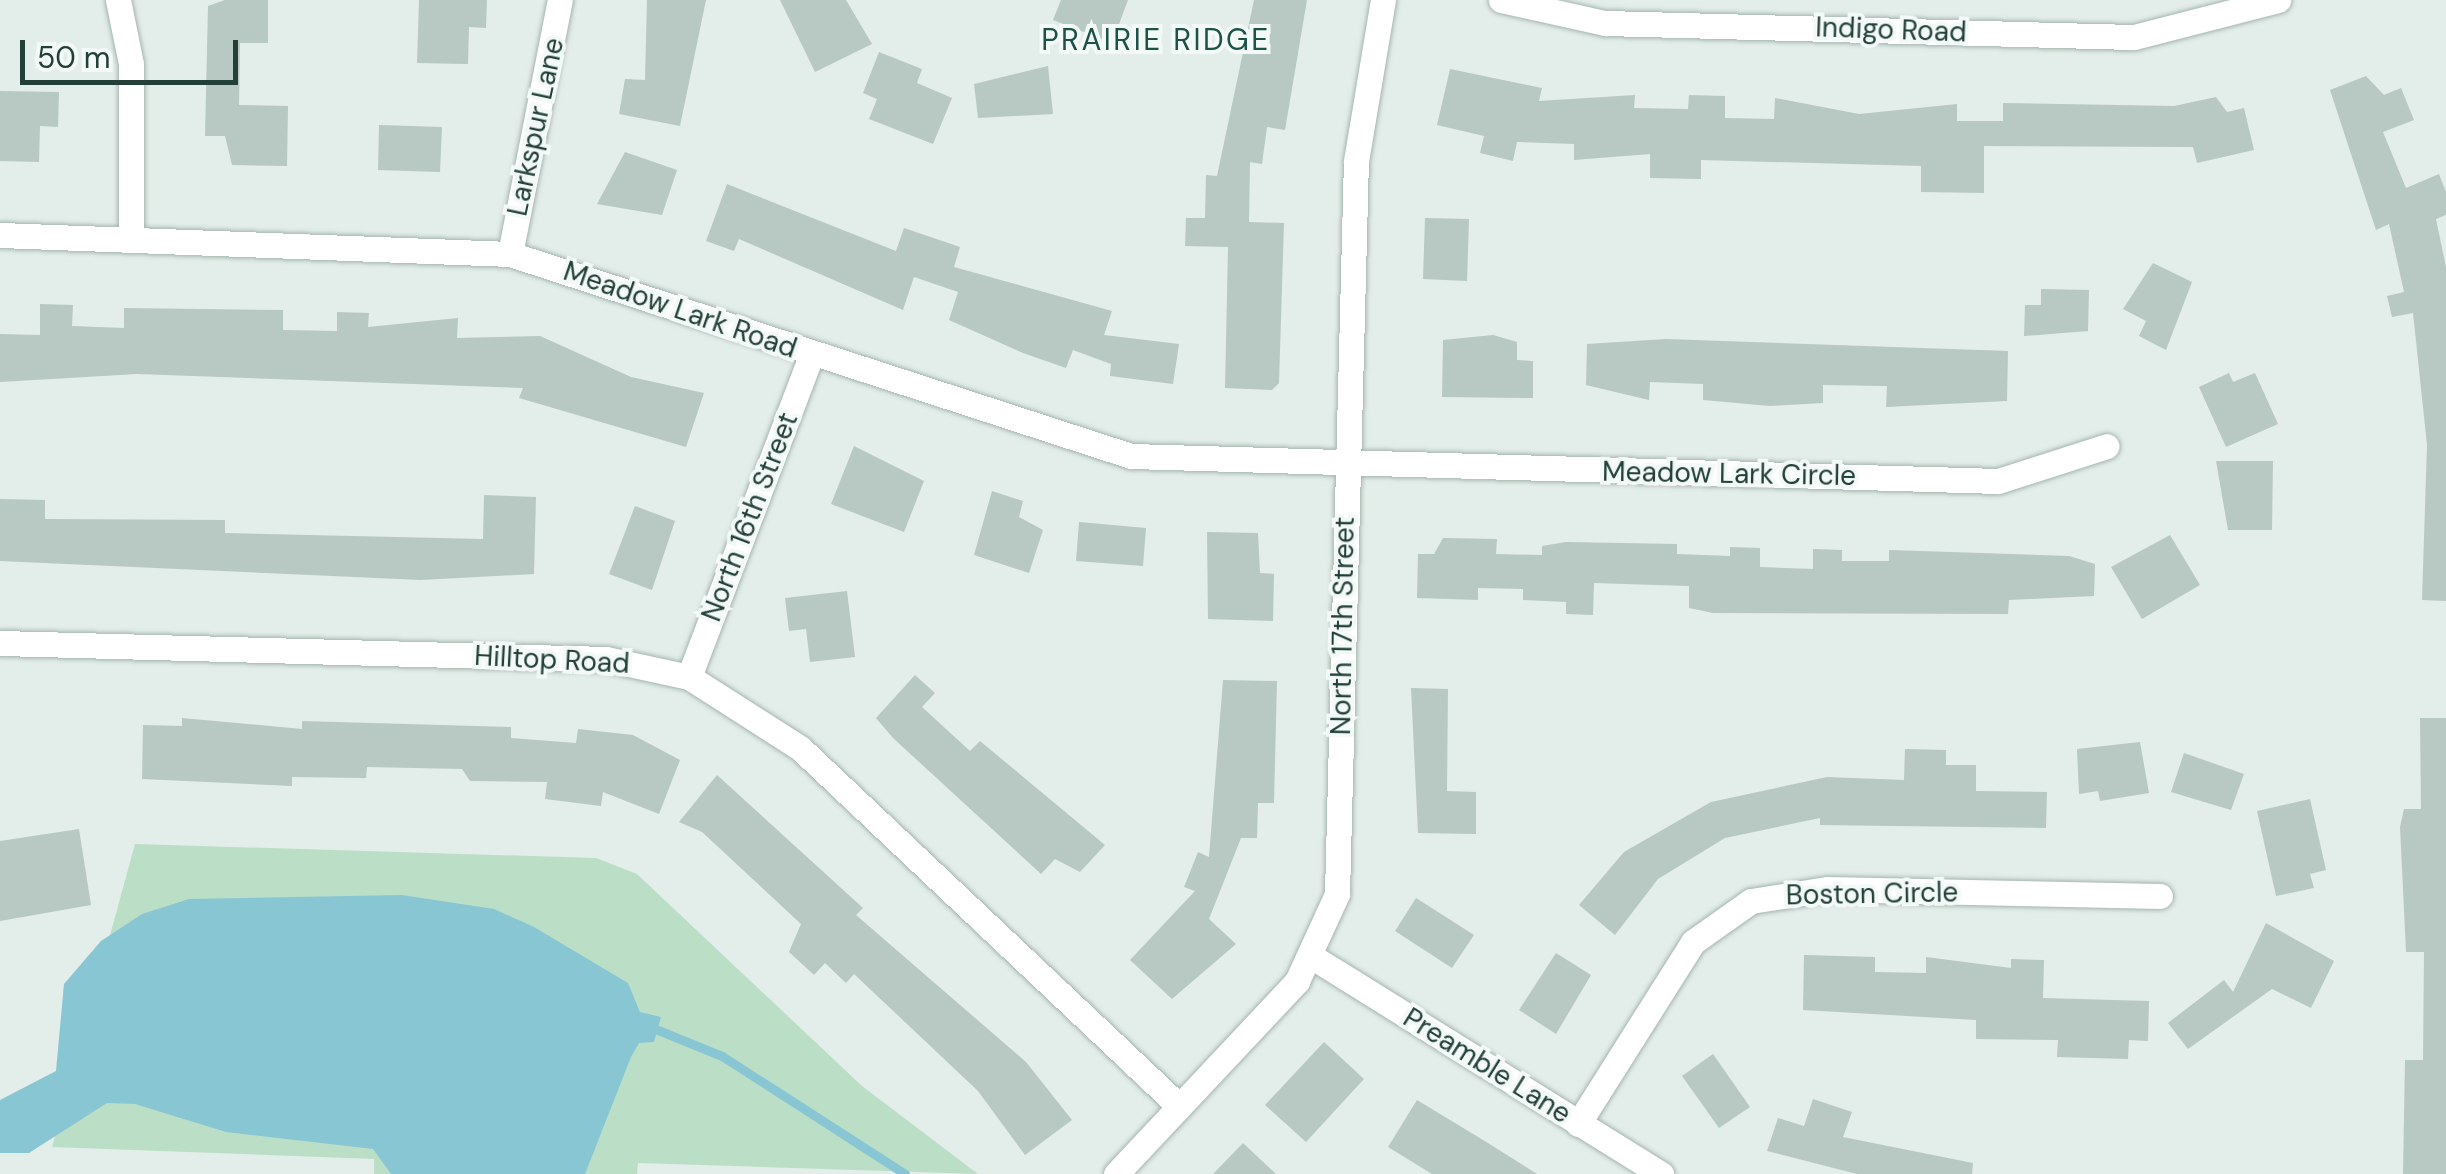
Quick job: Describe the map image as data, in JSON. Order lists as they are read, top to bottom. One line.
{"streets":{"street":["Indigo Road","Larkspur Lane","Meadow Lark Road","Meadow Lark Circle","North 16th Street","North 17th Street","Hilltop Road","Boston Circle","Preamble Lane"]},"crossings":[["Larkspur Lane","Meadow Lark Road"],["Meadow Lark Road","Meadow Lark Circle"],["Meadow Lark Road","North 16th Street"],["Meadow Lark Road","North 17th Street"],["Meadow Lark Circle","North 17th Street"],["North 16th Street","Hilltop Road"],["North 17th Street","Hilltop Road"],["North 17th Street","Preamble Lane"],["Boston Circle","Preamble Lane"]],"districts":["PRAIRIE RIDGE"],"scale_bar":"50 m"}
